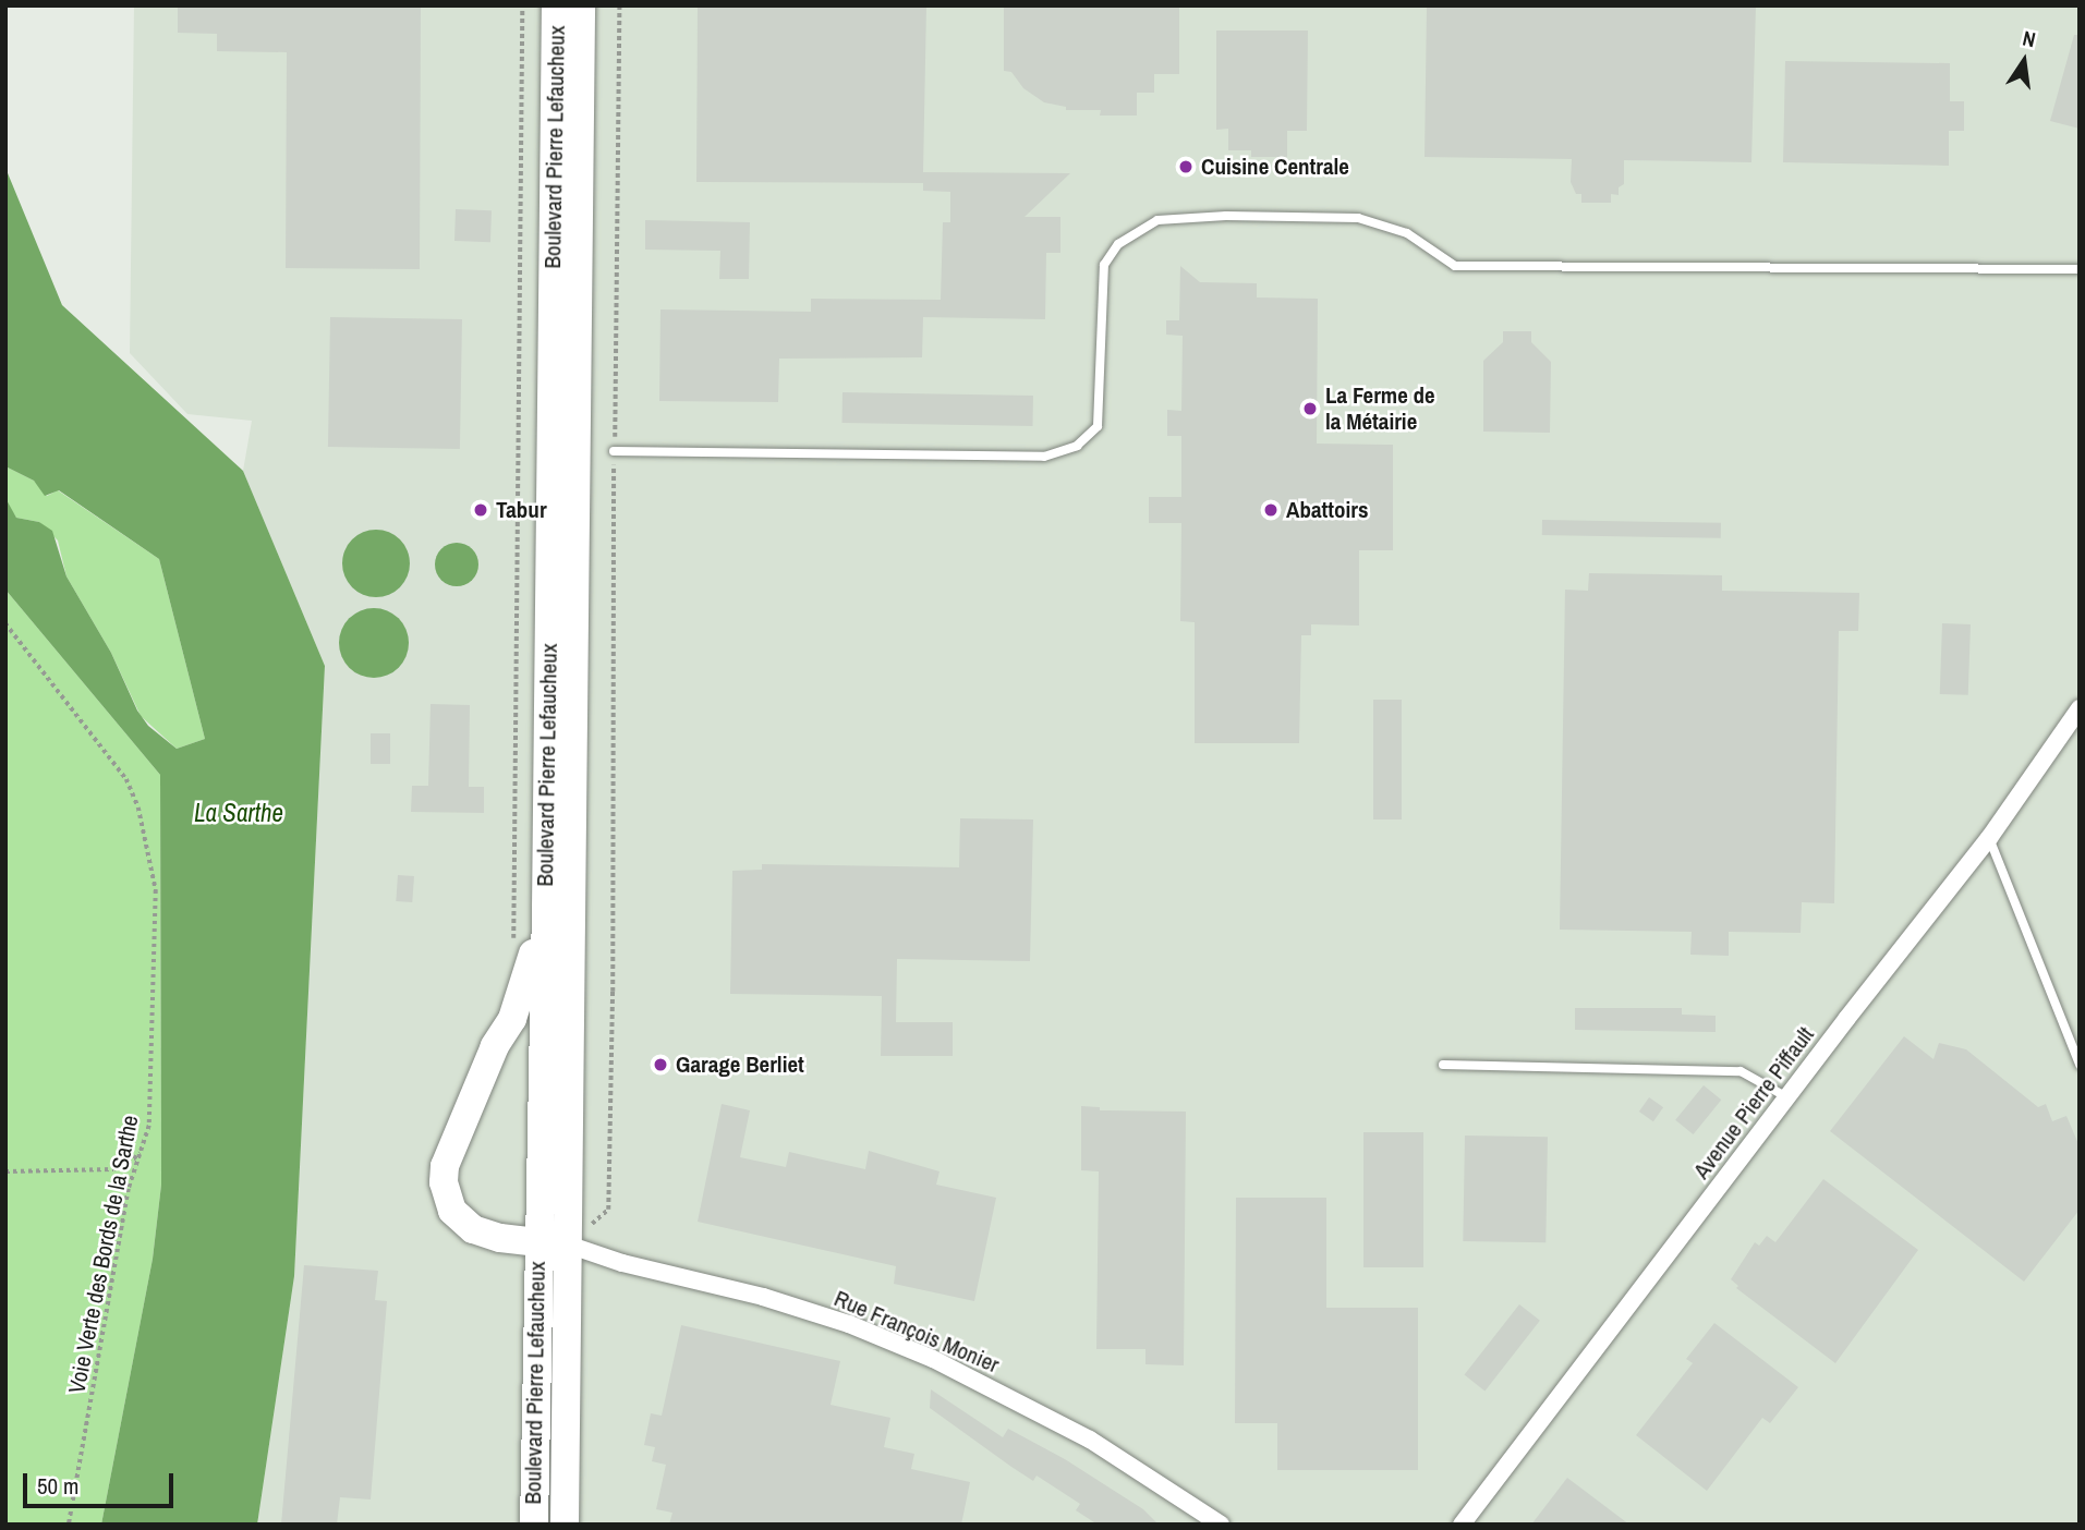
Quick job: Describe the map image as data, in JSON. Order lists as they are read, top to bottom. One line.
{"streets":{"main road":["Boulevard Pierre Lefaucheux"],"street":["Avenue Pierre Piffault","Rue François Monier"],"path":["Voie Verte des Bords de la Sarthe"]},"crossings":[["Boulevard Pierre Lefaucheux","Rue François Monier"]],"water":["La Sarthe"],"places":["Cuisine Centrale","La Ferme de la Métairie","Tabur","Abattoirs","Garage Berliet"],"scale_bar":"50 m","north":"top"}
